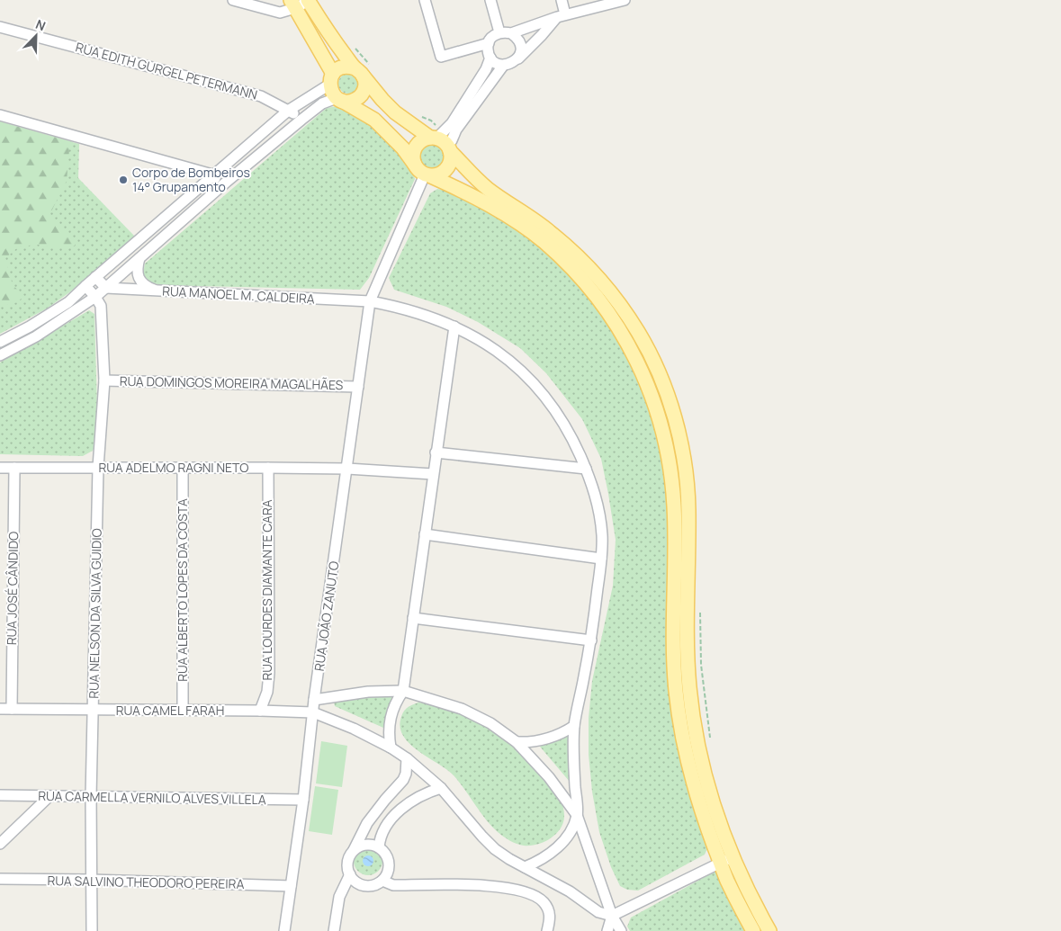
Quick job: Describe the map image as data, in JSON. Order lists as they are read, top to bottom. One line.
{"streets":{"street":["RUA EDITH GURGEL PETERMANN","RUA MANOEL M. CALDEIRA","RUA DOMINGOS MOREIRA MAGALHÃES","RUA ADELMO RAGNI NETO","RUA JOSÉ CÂNDIDO","RUA ALBERTO LOPES DA COSTA","RUA LOURDES DIAMANTE CARA","RUA NELSON DA SILVA GUIDIO","RUA JOÃO ZANUTO","RUA CAMEL FARAH","RUA CARMELLA VERNILO ALVES VILLELA","RUA SALVINO THEODORO PEREIRA"]},"crossings":[["RUA MANOEL M. CALDEIRA","RUA JOÃO ZANUTO"],["RUA DOMINGOS MOREIRA MAGALHÃES","RUA NELSON DA SILVA GUIDIO"],["RUA DOMINGOS MOREIRA MAGALHÃES","RUA JOÃO ZANUTO"],["RUA ADELMO RAGNI NETO","RUA JOSÉ CÂNDIDO"],["RUA ADELMO RAGNI NETO","RUA ALBERTO LOPES DA COSTA"],["RUA ADELMO RAGNI NETO","RUA LOURDES DIAMANTE CARA"],["RUA ADELMO RAGNI NETO","RUA NELSON DA SILVA GUIDIO"],["RUA ADELMO RAGNI NETO","RUA JOÃO ZANUTO"],["RUA JOSÉ CÂNDIDO","RUA CAMEL FARAH"],["RUA ALBERTO LOPES DA COSTA","RUA CAMEL FARAH"],["RUA LOURDES DIAMANTE CARA","RUA CAMEL FARAH"],["RUA NELSON DA SILVA GUIDIO","RUA CAMEL FARAH"],["RUA NELSON DA SILVA GUIDIO","RUA CARMELLA VERNILO ALVES VILLELA"],["RUA NELSON DA SILVA GUIDIO","RUA SALVINO THEODORO PEREIRA"],["RUA JOÃO ZANUTO","RUA CAMEL FARAH"],["RUA JOÃO ZANUTO","RUA CARMELLA VERNILO ALVES VILLELA"],["RUA JOÃO ZANUTO","RUA SALVINO THEODORO PEREIRA"]],"places":["Corpo de Bombeiros 14° Grupamento"],"north":"top right"}
